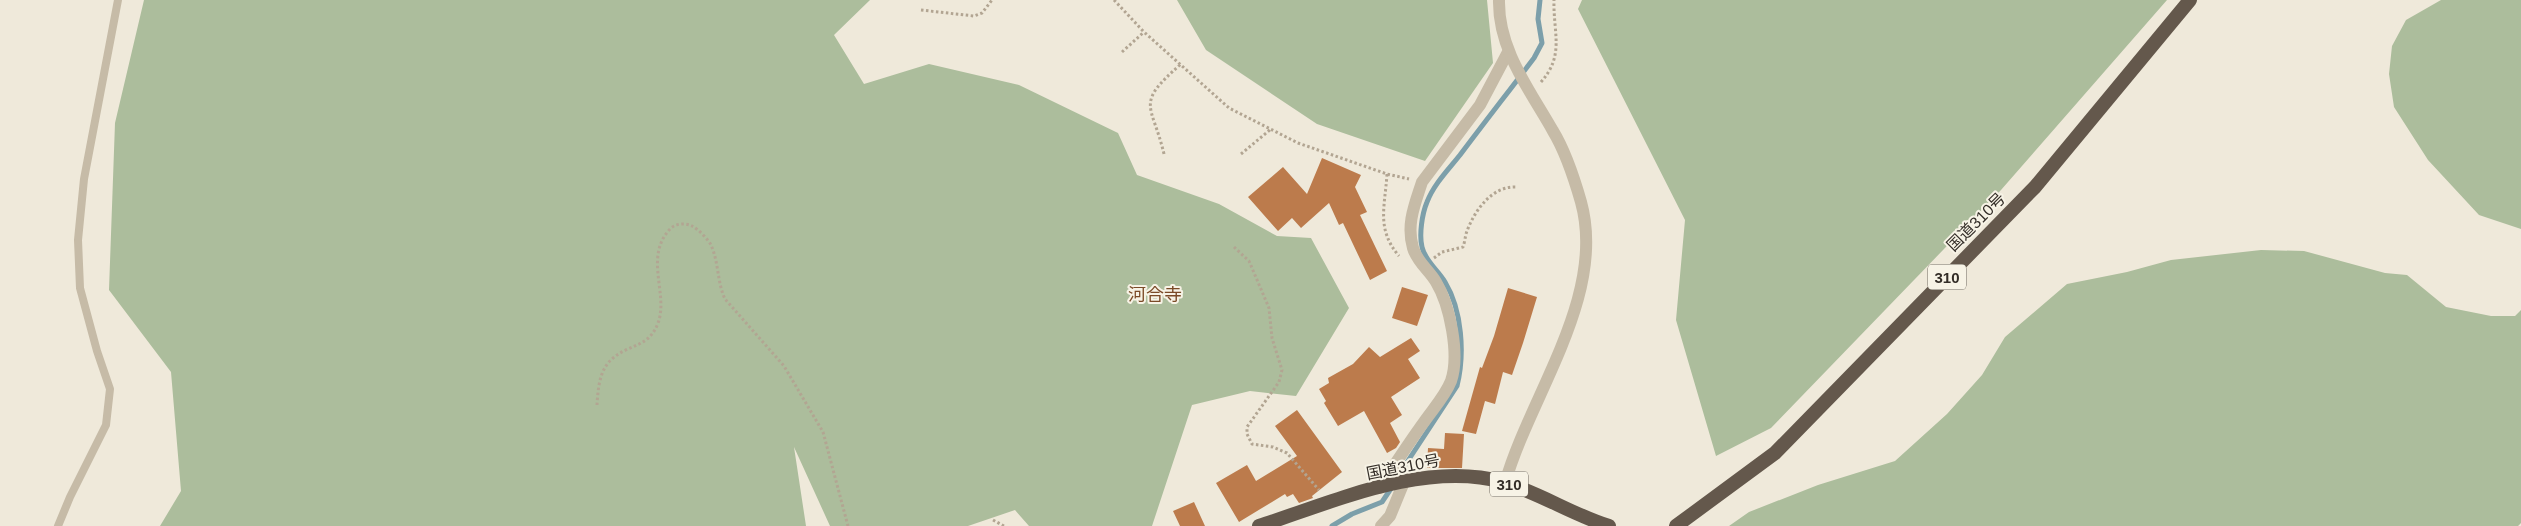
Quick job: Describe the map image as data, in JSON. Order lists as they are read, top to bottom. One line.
{"streets":{"highway":["国道310号","310"]},"districts":["河合寺"]}
